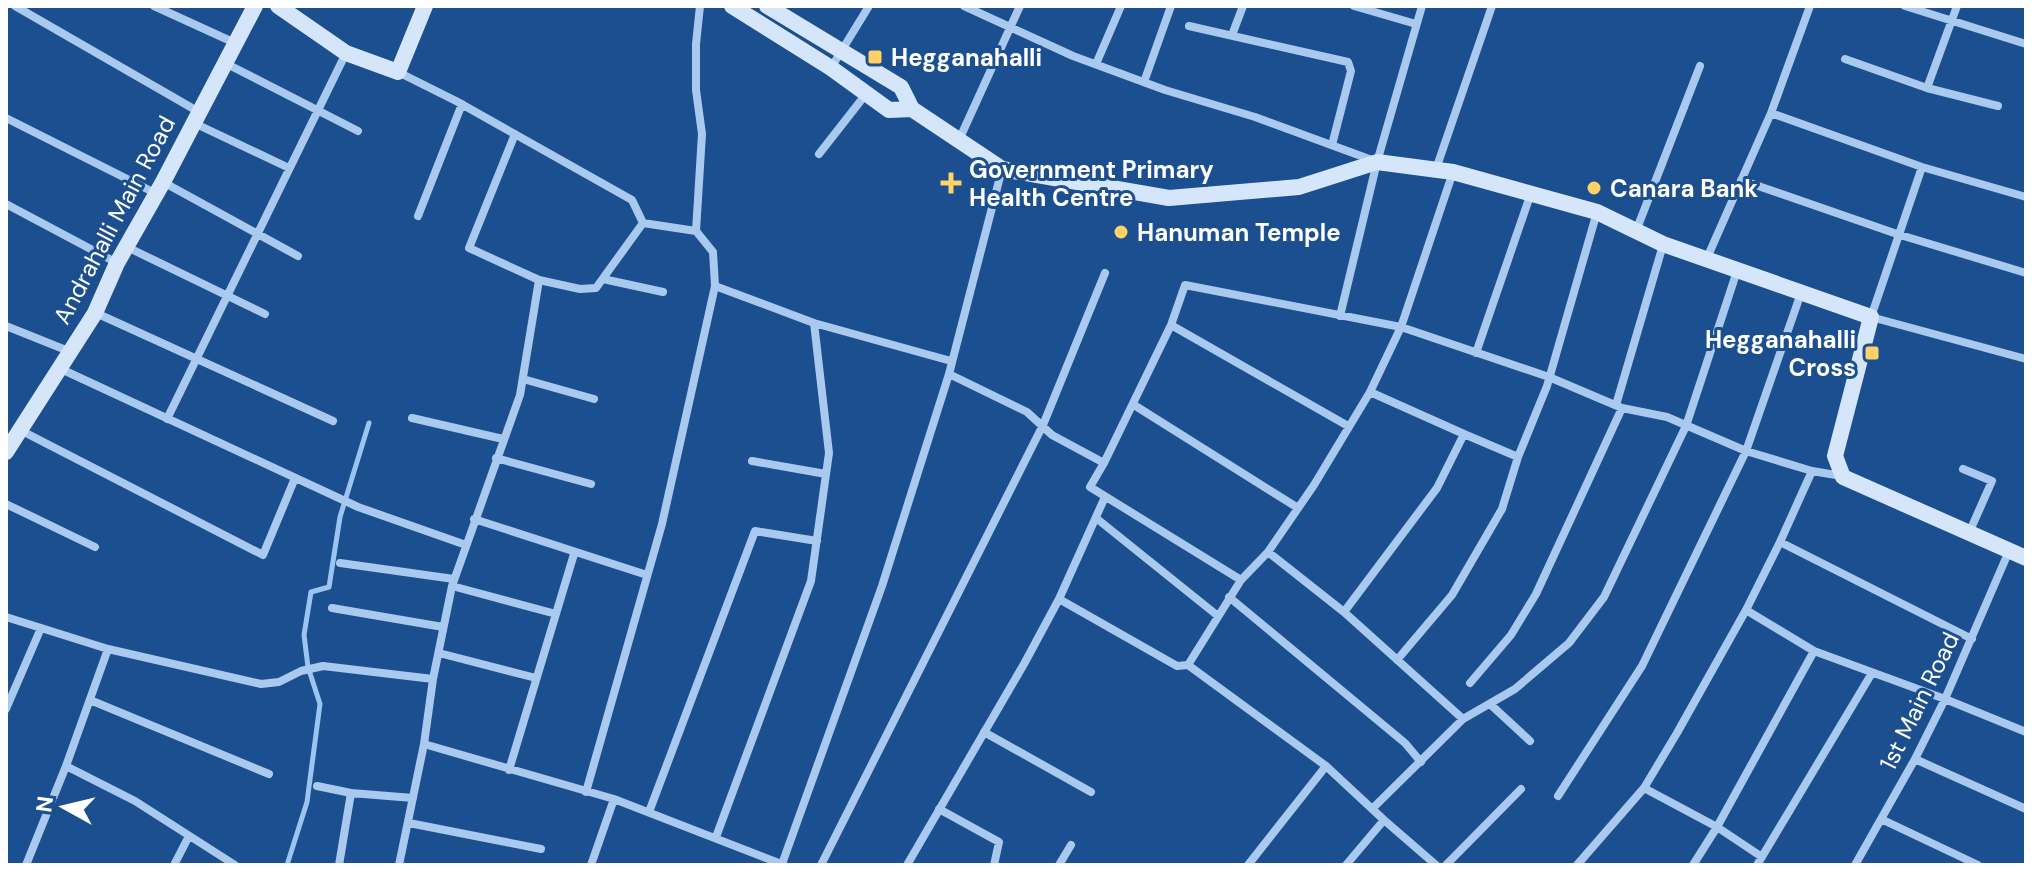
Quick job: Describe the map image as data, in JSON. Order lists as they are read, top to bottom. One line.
{"streets":{"main road":["Andrahalli Main Road"],"street":["1st Main Road"]},"places":{"transit":["Hegganahalli","Hegganahalli Cross"],"health":["Government Primary Health Centre"],"other":["Canara Bank","Hanuman Temple"]},"north":"left"}
